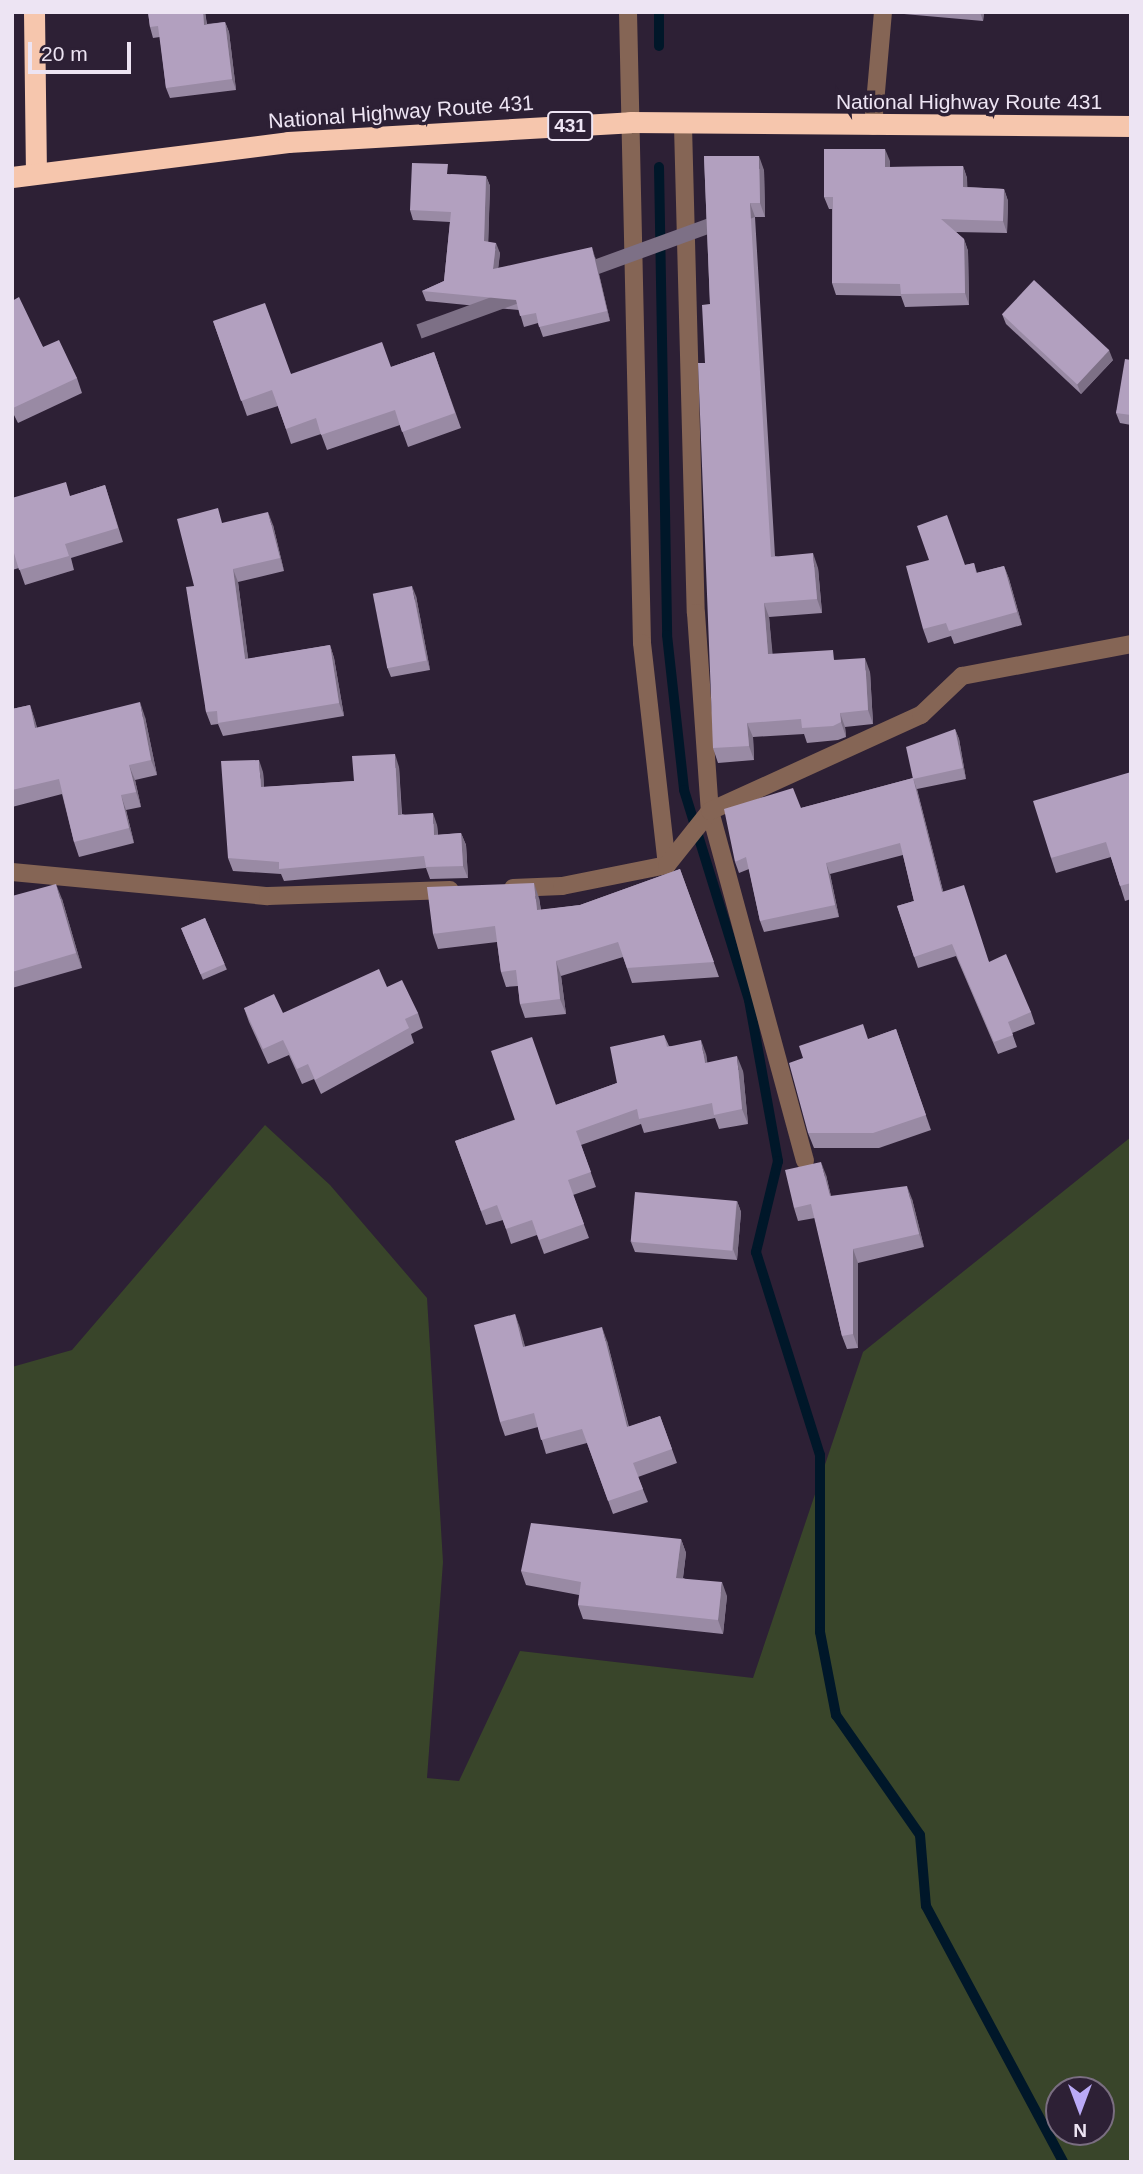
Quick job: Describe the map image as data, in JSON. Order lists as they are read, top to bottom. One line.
{"streets":{"highway":["National Highway Route 431","431"]},"scale_bar":"20 m","north":"bottom"}
